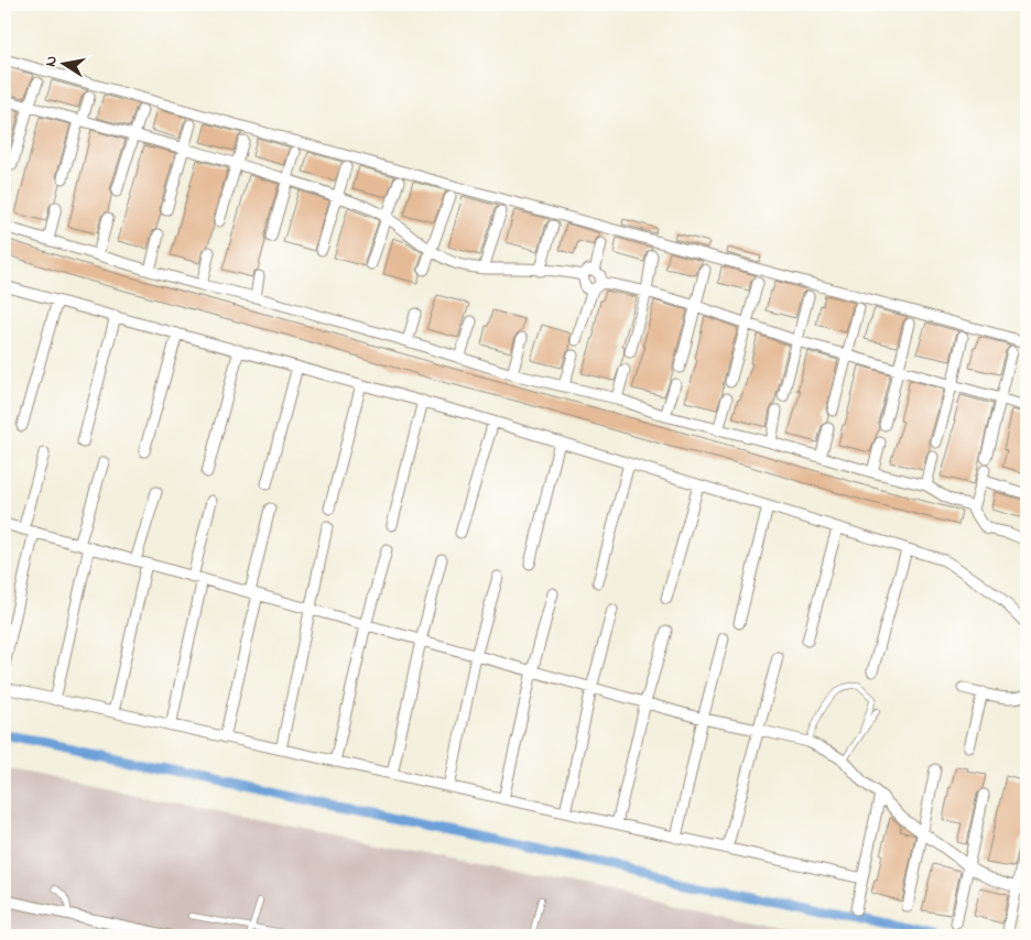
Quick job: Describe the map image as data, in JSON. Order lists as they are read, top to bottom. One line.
{"north":"left"}
